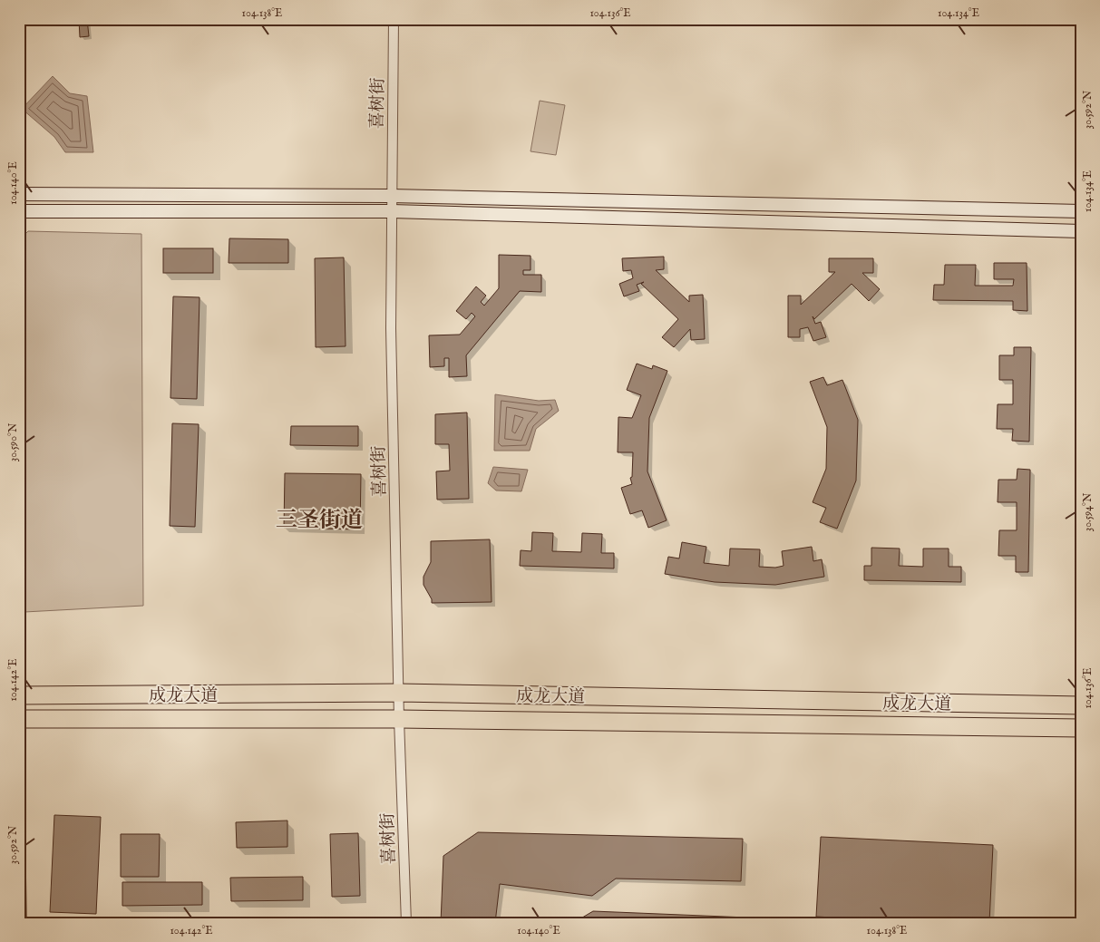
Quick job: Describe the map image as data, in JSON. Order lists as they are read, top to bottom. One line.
{"streets":{"highway":["成龙大道"],"street":["喜树街"]},"crossings":[["喜树街","成龙大道"]],"districts":["三圣街道"],"coordinates":["104.138°E","104.136°E","104.134°E","30.592°N","104.140°E","30.590°N","30.594°N","104.142°E"]}
